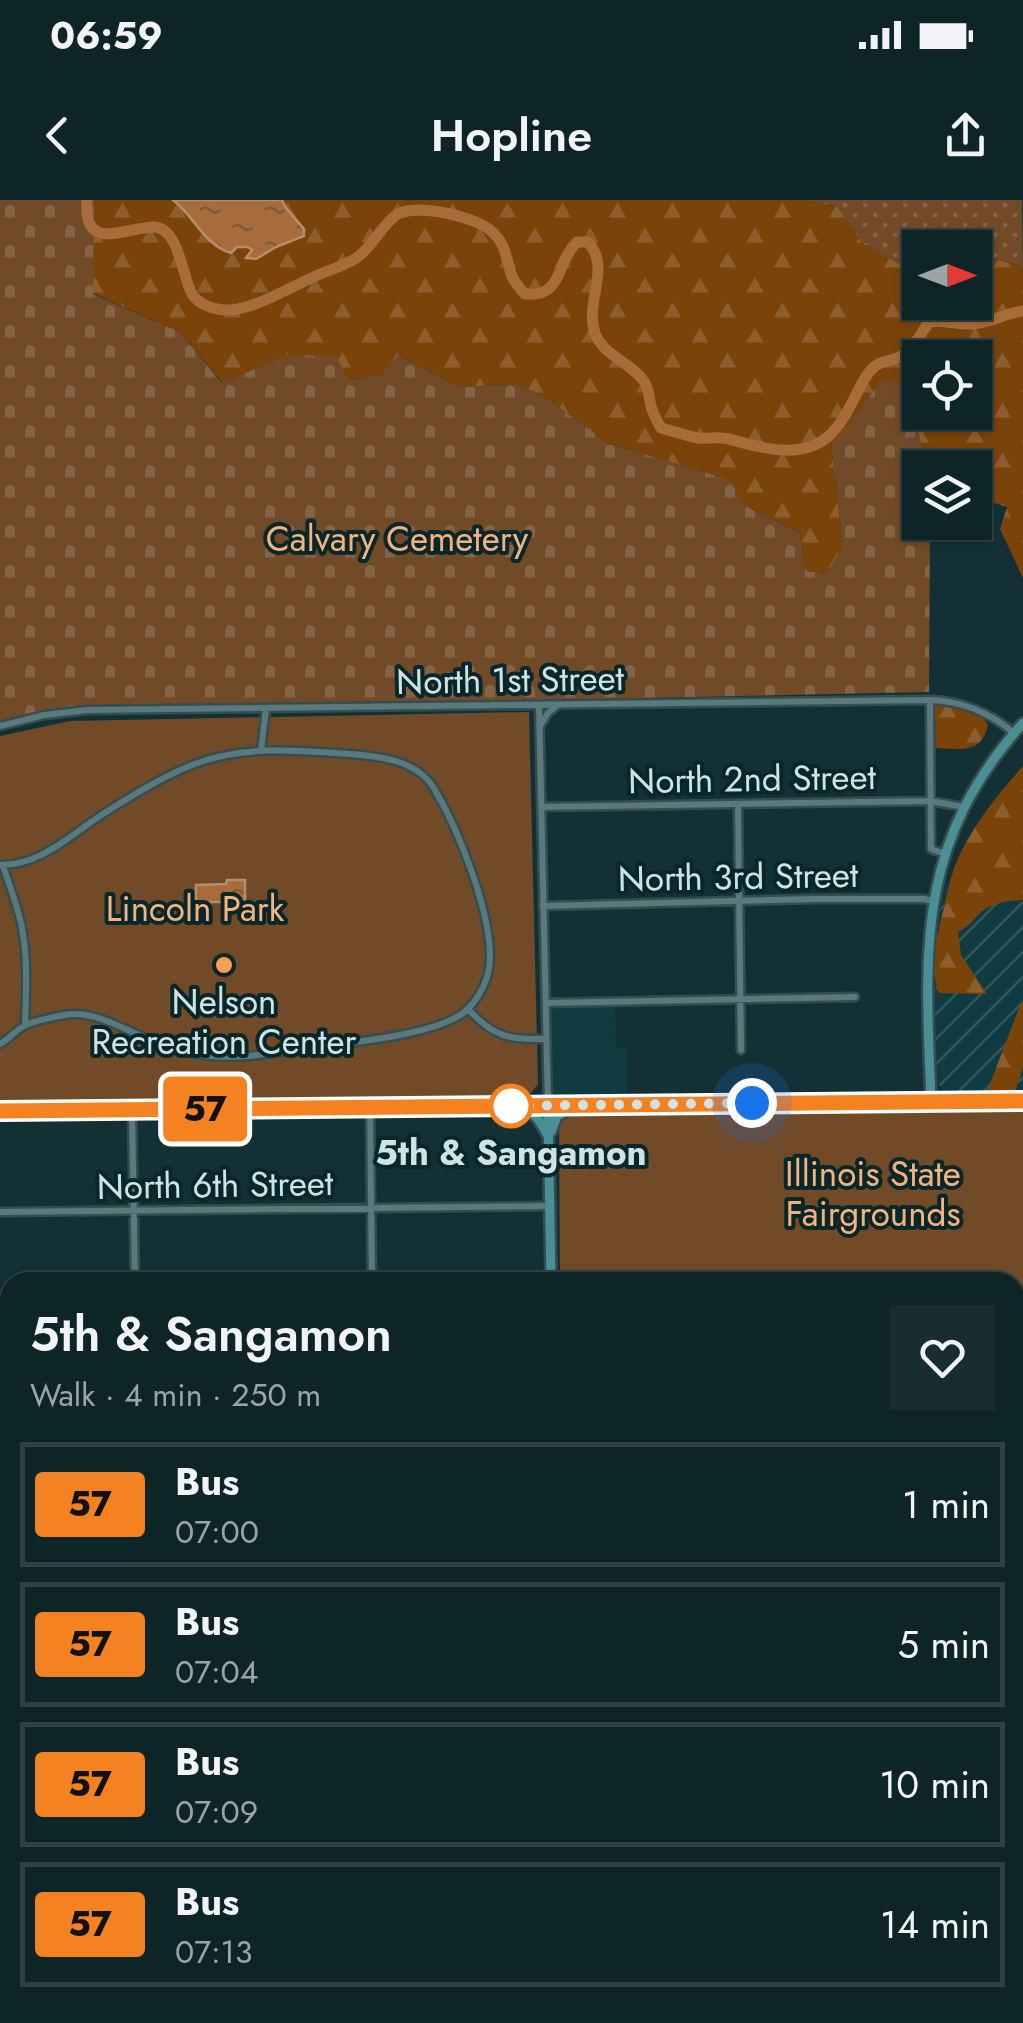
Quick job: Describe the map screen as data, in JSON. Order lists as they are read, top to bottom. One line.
{"streets":{"street":["North 1st Street","North 2nd Street","North 3rd Street","North 6th Street"]},"parks":["Calvary Cemetery","Lincoln Park","Illinois State Fairgrounds"],"places":["Nelson Recreation Center","5th & Sangamon"],"lines":["bus line 57"],"north":"right","page":{"status":"06:59","header":"Hopline","on_map":"57","heading":["5th & Sangamon","Walk · 4 min · 250 m"],"list":[{"mark":"57","name":"Bus","note":"07:00","value":"1 min"},{"mark":"57","name":"Bus","note":"07:04","value":"5 min"},{"mark":"57","name":"Bus","note":"07:09","value":"10 min"},{"mark":"57","name":"Bus","note":"07:13","value":"14 min"}]}}
